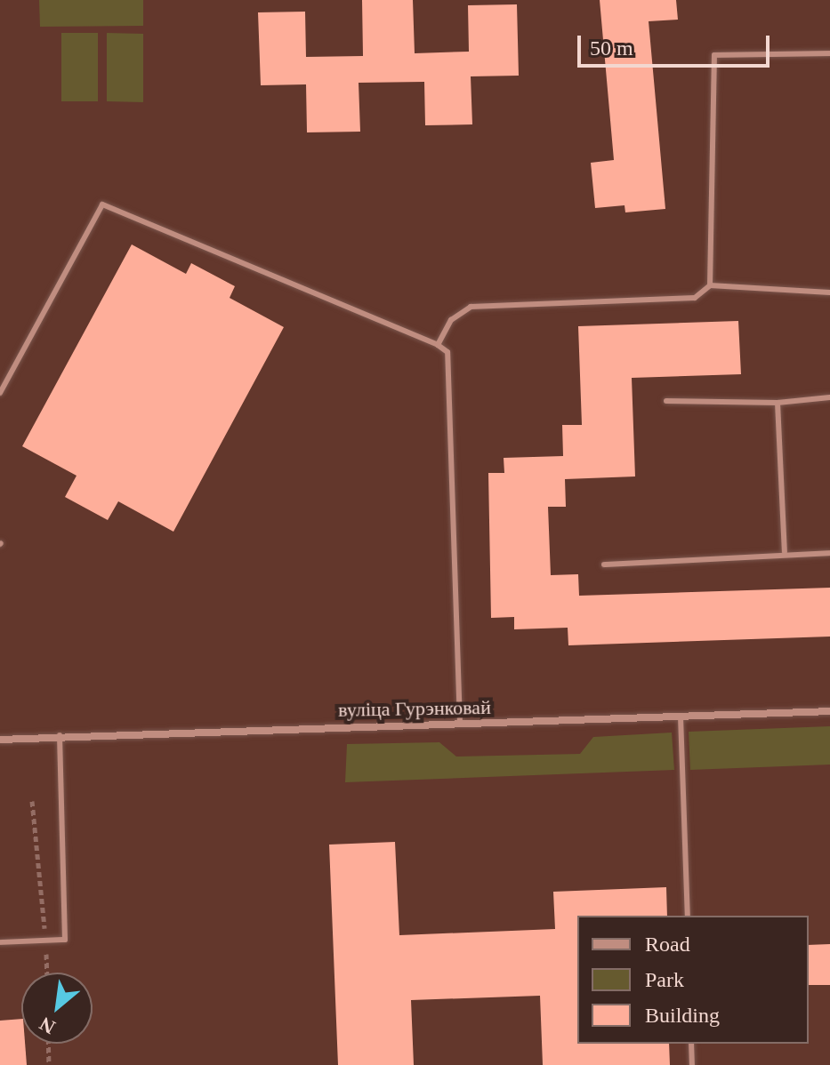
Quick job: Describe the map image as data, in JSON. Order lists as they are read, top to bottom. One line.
{"streets":{"street":["вуліца Гурэнковай"]},"legend":["Road","Park","Building"],"scale_bar":"50 m","north":"bottom left"}
